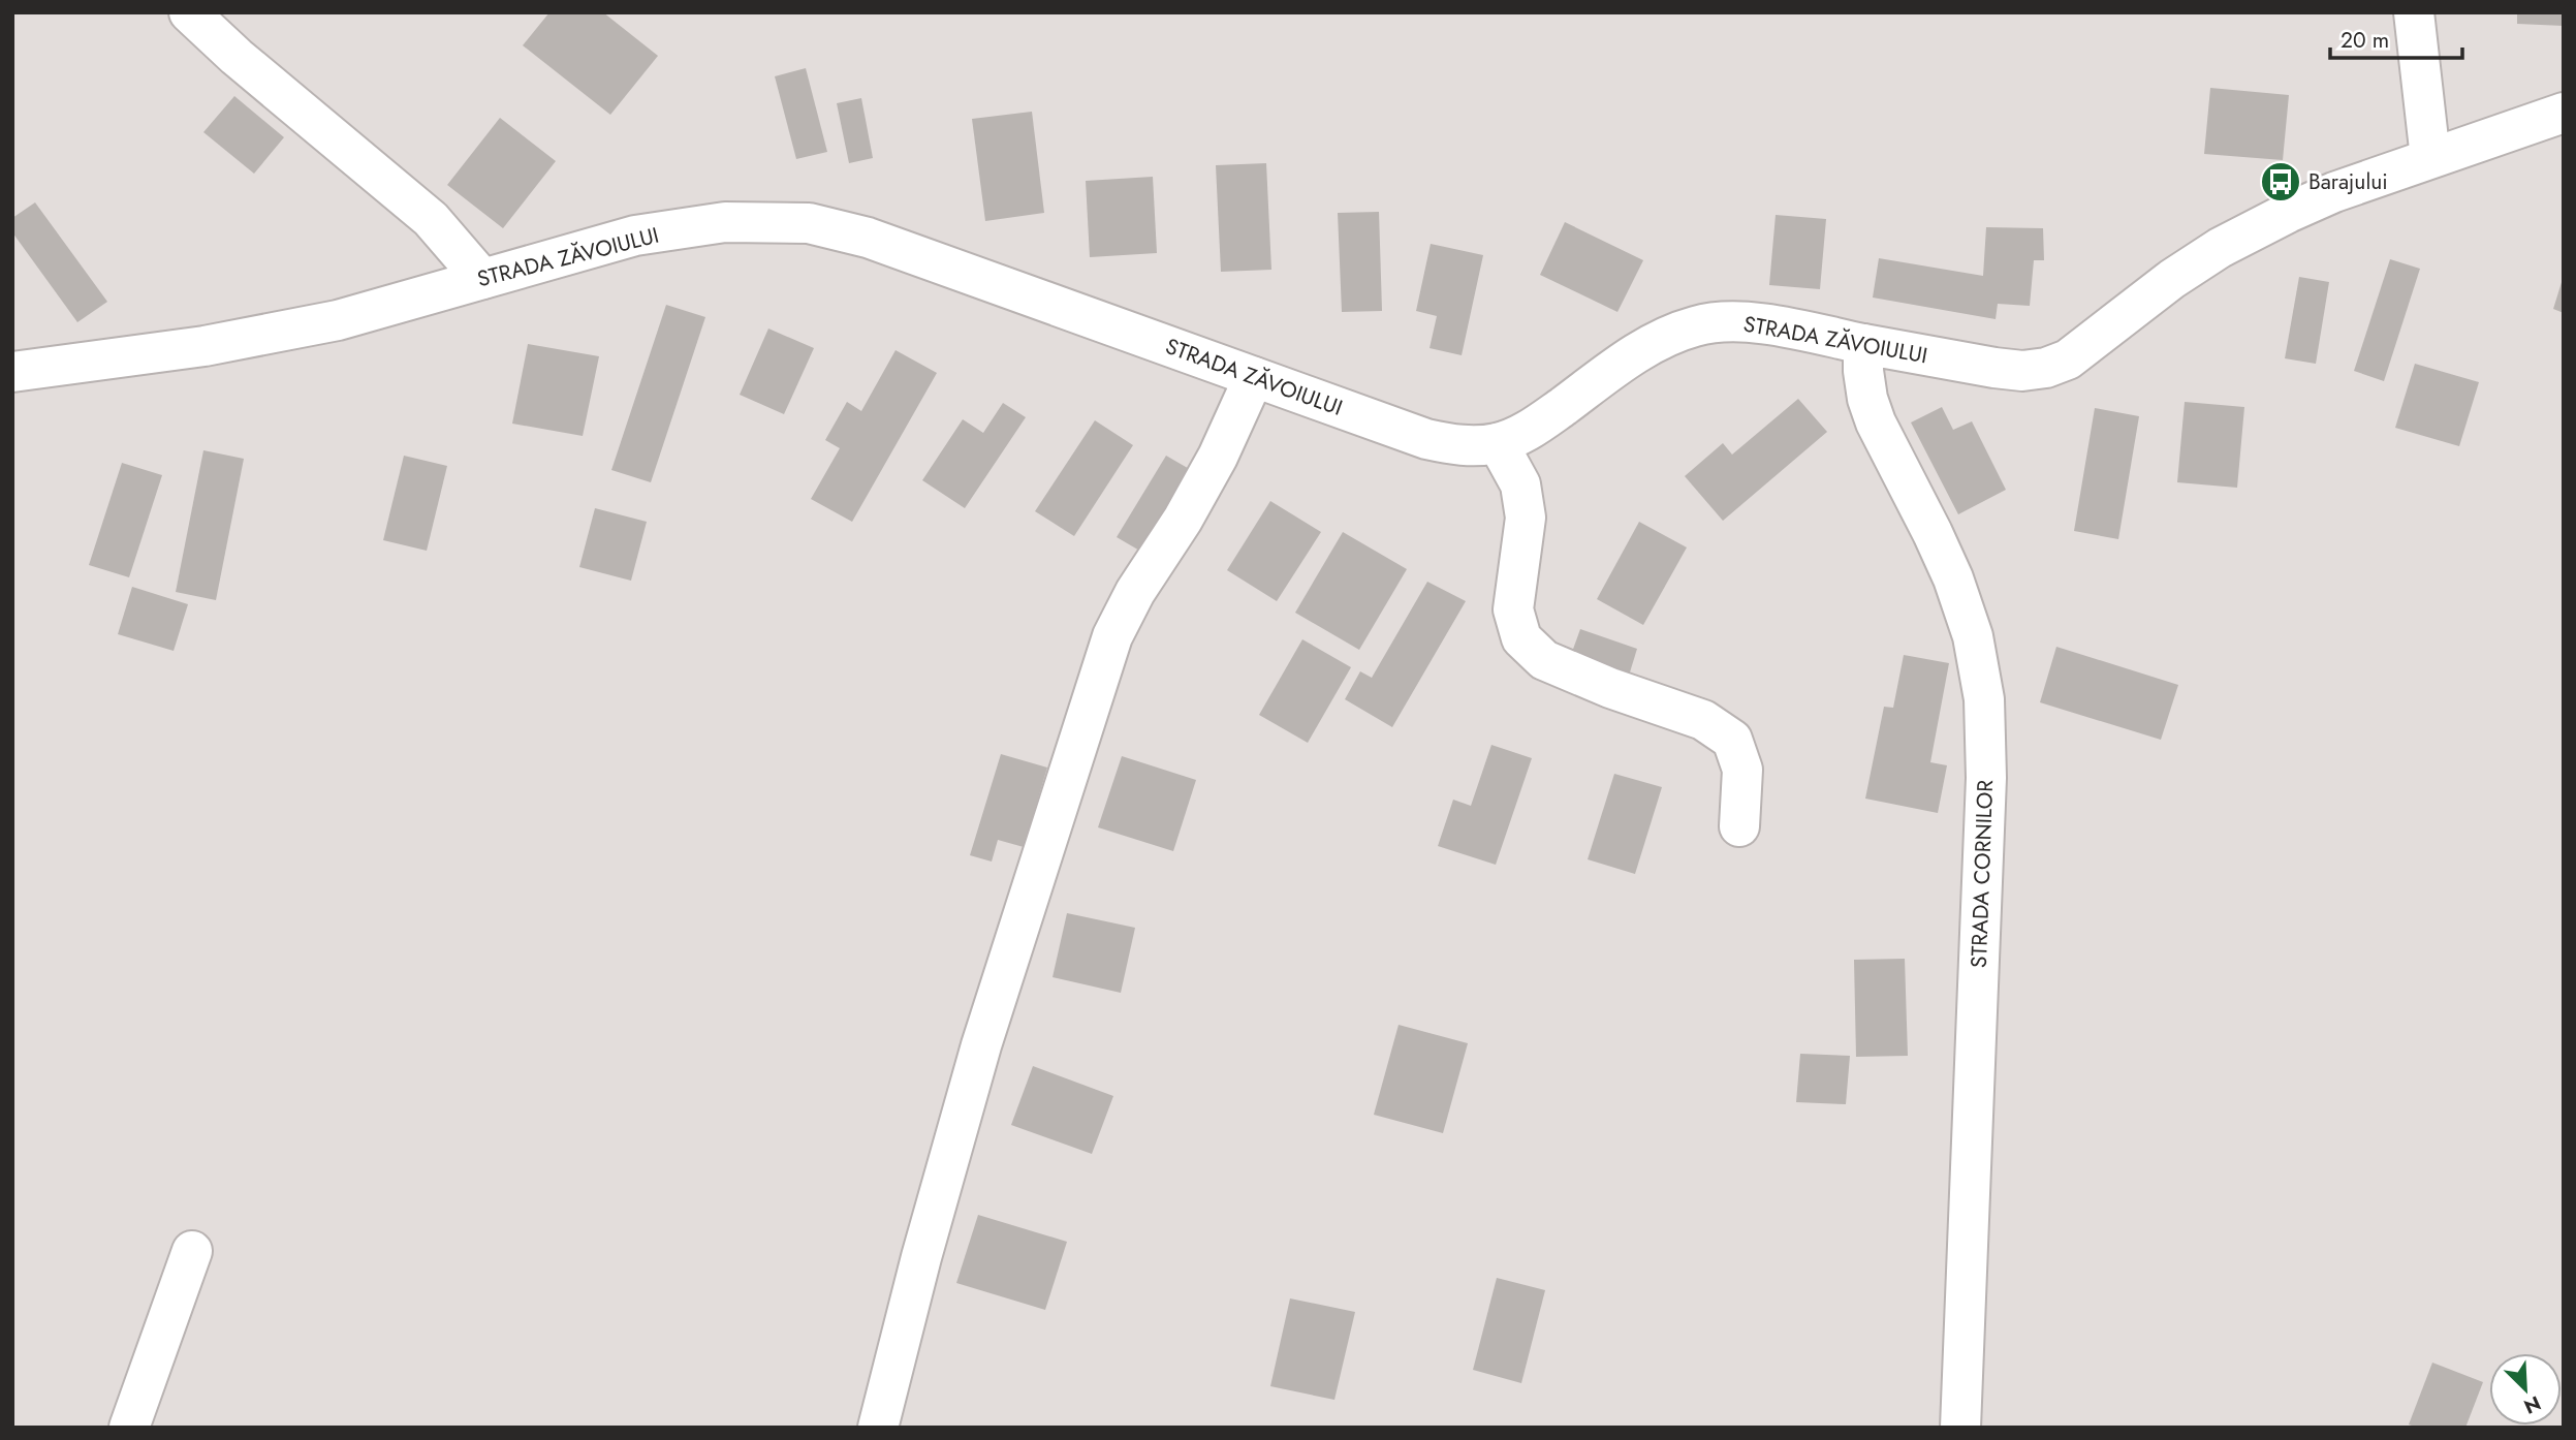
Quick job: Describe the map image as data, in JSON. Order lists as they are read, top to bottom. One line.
{"streets":{"street":["STRADA ZĂVOIULUI","STRADA CORNILOR"]},"crossings":[["STRADA ZĂVOIULUI","STRADA CORNILOR"]],"places":{"bus stop":["Barajului"]},"scale_bar":"20 m","north":"bottom right"}
